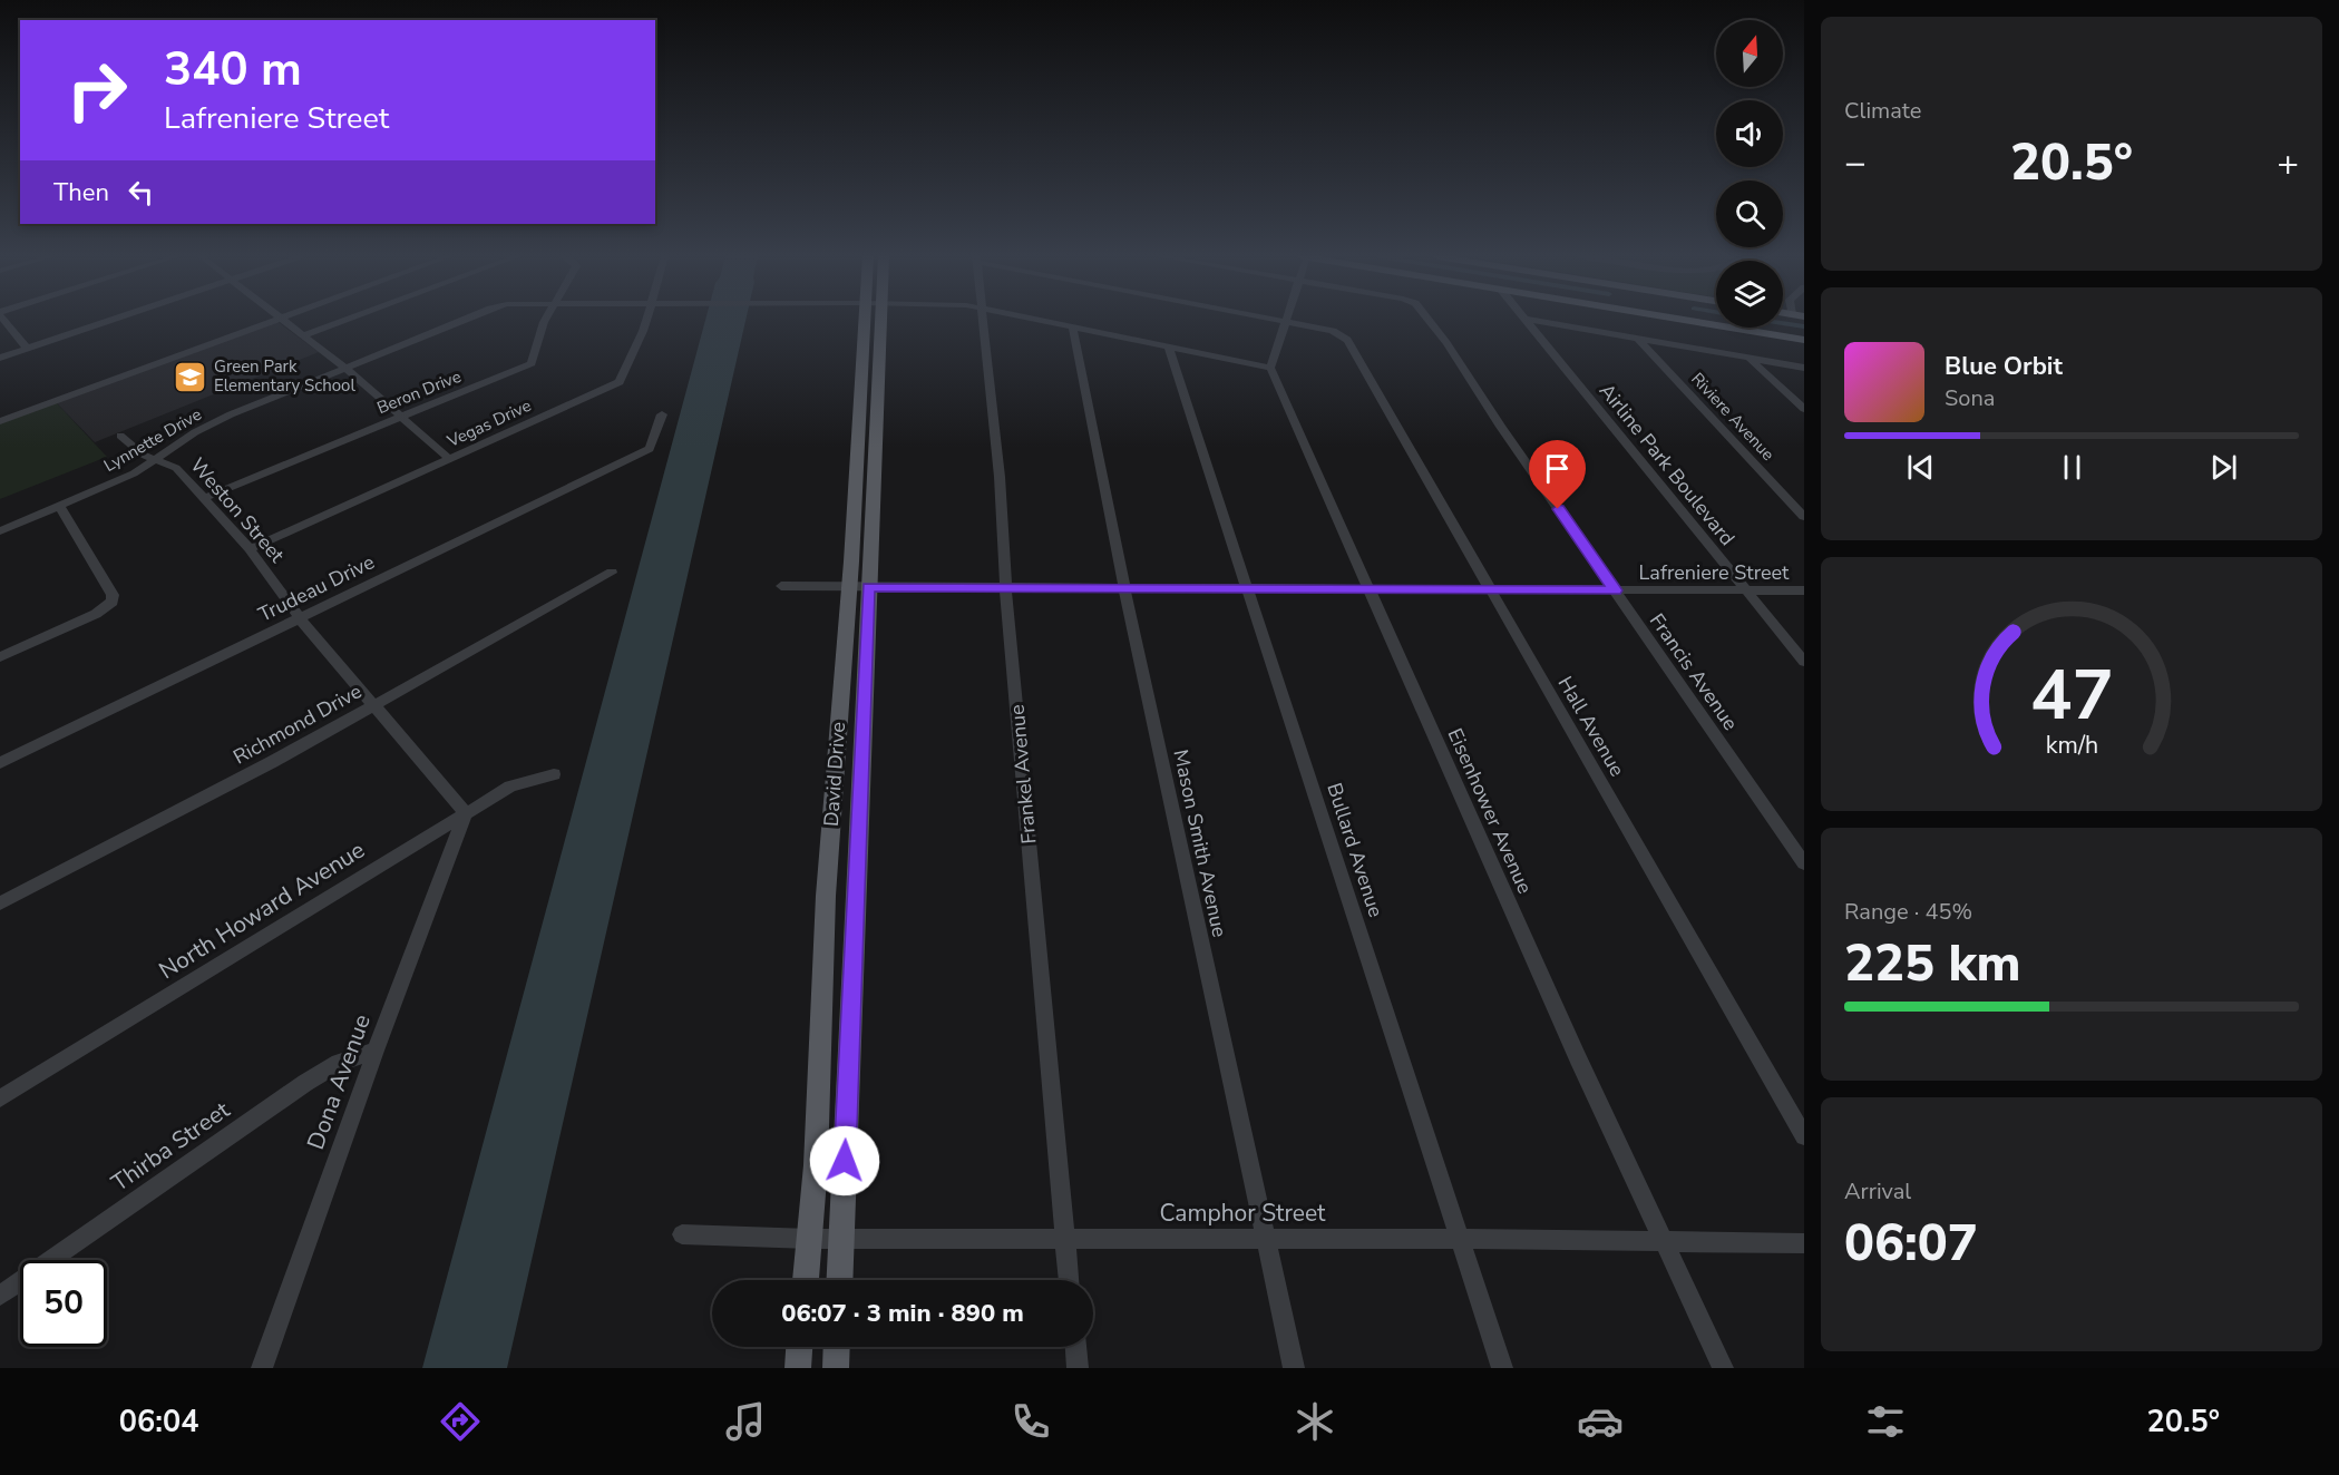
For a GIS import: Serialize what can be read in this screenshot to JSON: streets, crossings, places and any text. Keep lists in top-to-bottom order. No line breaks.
{"streets":{"main road":["David Drive"],"street":["Beron Drive","Riviere Avenue","Vegas Drive","Lynnette Drive","Airline Park Boulevard","Weston Street","Lafreniere Street","Trudeau Drive","Francis Avenue","Richmond Drive","Hall Avenue","Frankel Avenue","Eisenhower Avenue","Mason Smith Avenue","Bullard Avenue","North Howard Avenue","Dona Avenue","Thirba Street","Camphor Street"]},"crossings":[["Beron Drive","Weston Street"],["Vegas Drive","Weston Street"],["Lynnette Drive","Weston Street"],["Lynnette Drive","Eisenhower Avenue"],["Lynnette Drive","Mason Smith Avenue"],["Lynnette Drive","Bullard Avenue"],["Airline Park Boulevard","Lafreniere Street"],["Weston Street","Trudeau Drive"],["Weston Street","Richmond Drive"],["Weston Street","North Howard Avenue"],["Weston Street","Dona Avenue"],["Lafreniere Street","Francis Avenue"],["Lafreniere Street","Hall Avenue"],["Lafreniere Street","David Drive"],["Lafreniere Street","Frankel Avenue"],["Lafreniere Street","Eisenhower Avenue"],["Lafreniere Street","Mason Smith Avenue"],["Lafreniere Street","Bullard Avenue"],["David Drive","Camphor Street"],["Frankel Avenue","Camphor Street"],["Eisenhower Avenue","Camphor Street"],["Mason Smith Avenue","Camphor Street"],["Bullard Avenue","Camphor Street"],["North Howard Avenue","Dona Avenue"],["Dona Avenue","Thirba Street"]],"places":{"school or university":["Green Park Elementary School"]},"north":"top","page":{"tile":["Climate",["Range · 45%","225 km"],["Arrival","06:07"]],"turn":["340 m","Lafreniere Street"],"heat":["−","20.5°","+"],"then":"Then","song":["Blue Orbit","Sona"],"limit":"50","trip":"06:07 · 3 min · 890 m","tabs":["06:04","20.5°"],"gauge":["47","km/h"]}}
